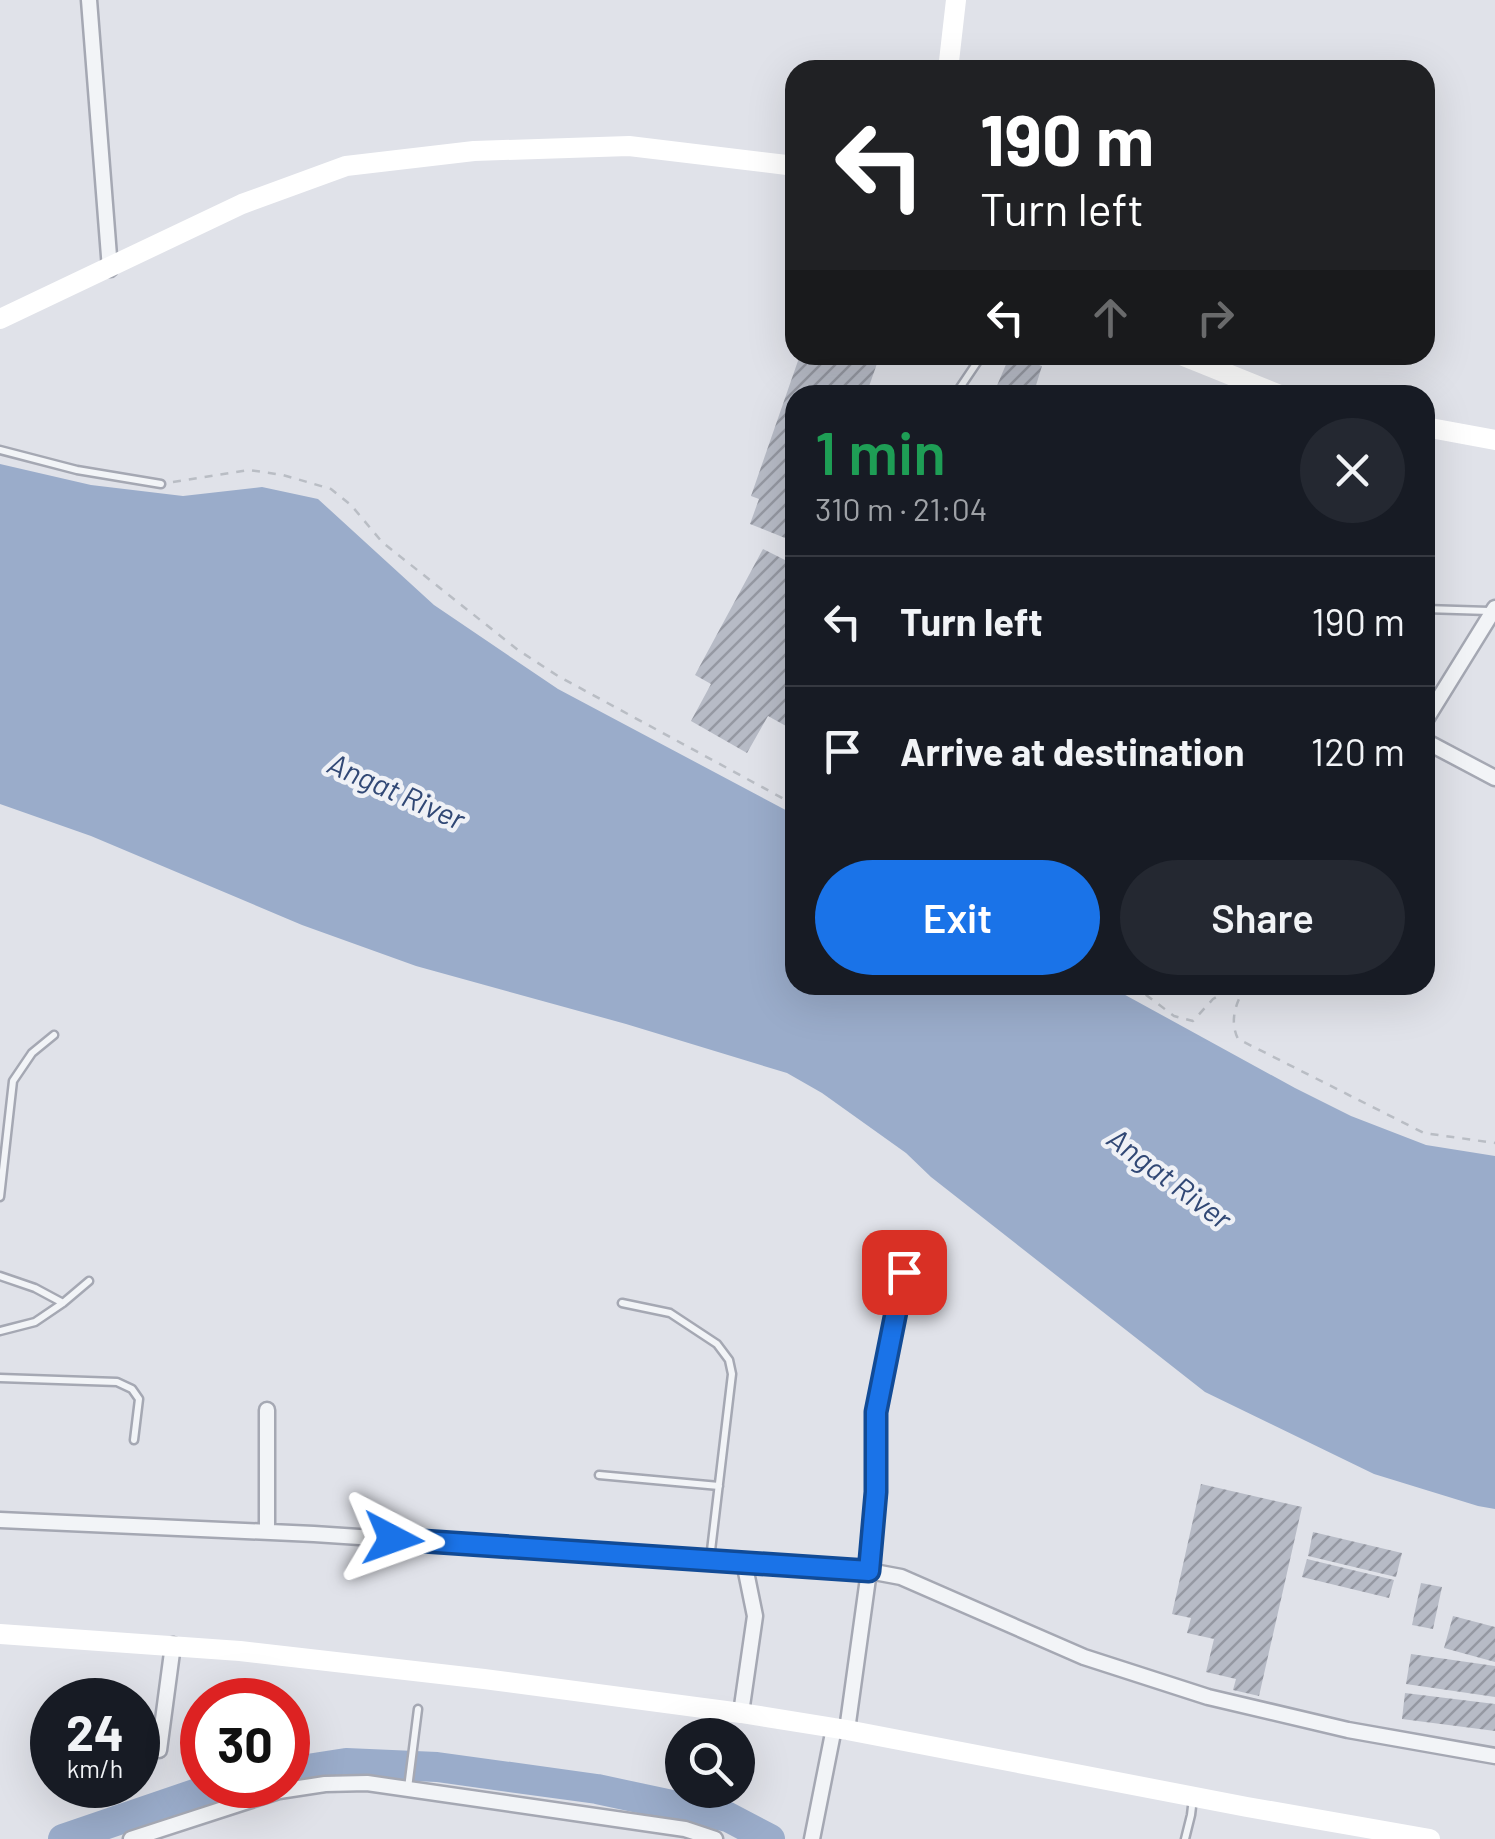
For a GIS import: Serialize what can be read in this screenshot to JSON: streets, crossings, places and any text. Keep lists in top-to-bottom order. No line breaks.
{"water":["Angat River"],"page":{"turn":["190 m","Turn left"],"heading":["1 min","310 m · 21:04"],"list":[{"name":"Turn left","value":"190 m"},{"name":"Arrive at destination","value":"120 m"}],"buttons":["Exit","Share"],"speed":"24 km/h","limit":"30"}}
